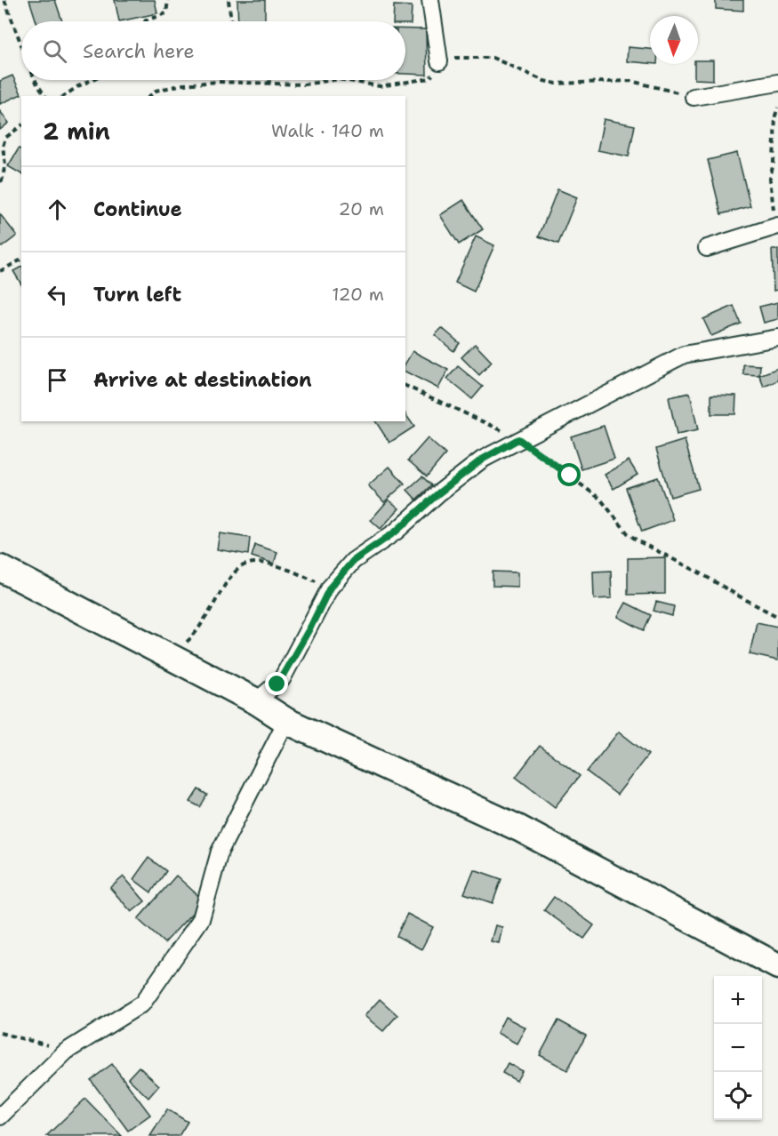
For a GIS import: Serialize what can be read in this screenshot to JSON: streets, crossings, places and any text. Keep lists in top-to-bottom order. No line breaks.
{"north":"bottom","page":{"search":"Search here","heading":["2 min","Walk · 140 m"],"list":[["Continue","20 m"],["Turn left","120 m"],"Arrive at destination"],"map_buttons":["+","−"]}}
